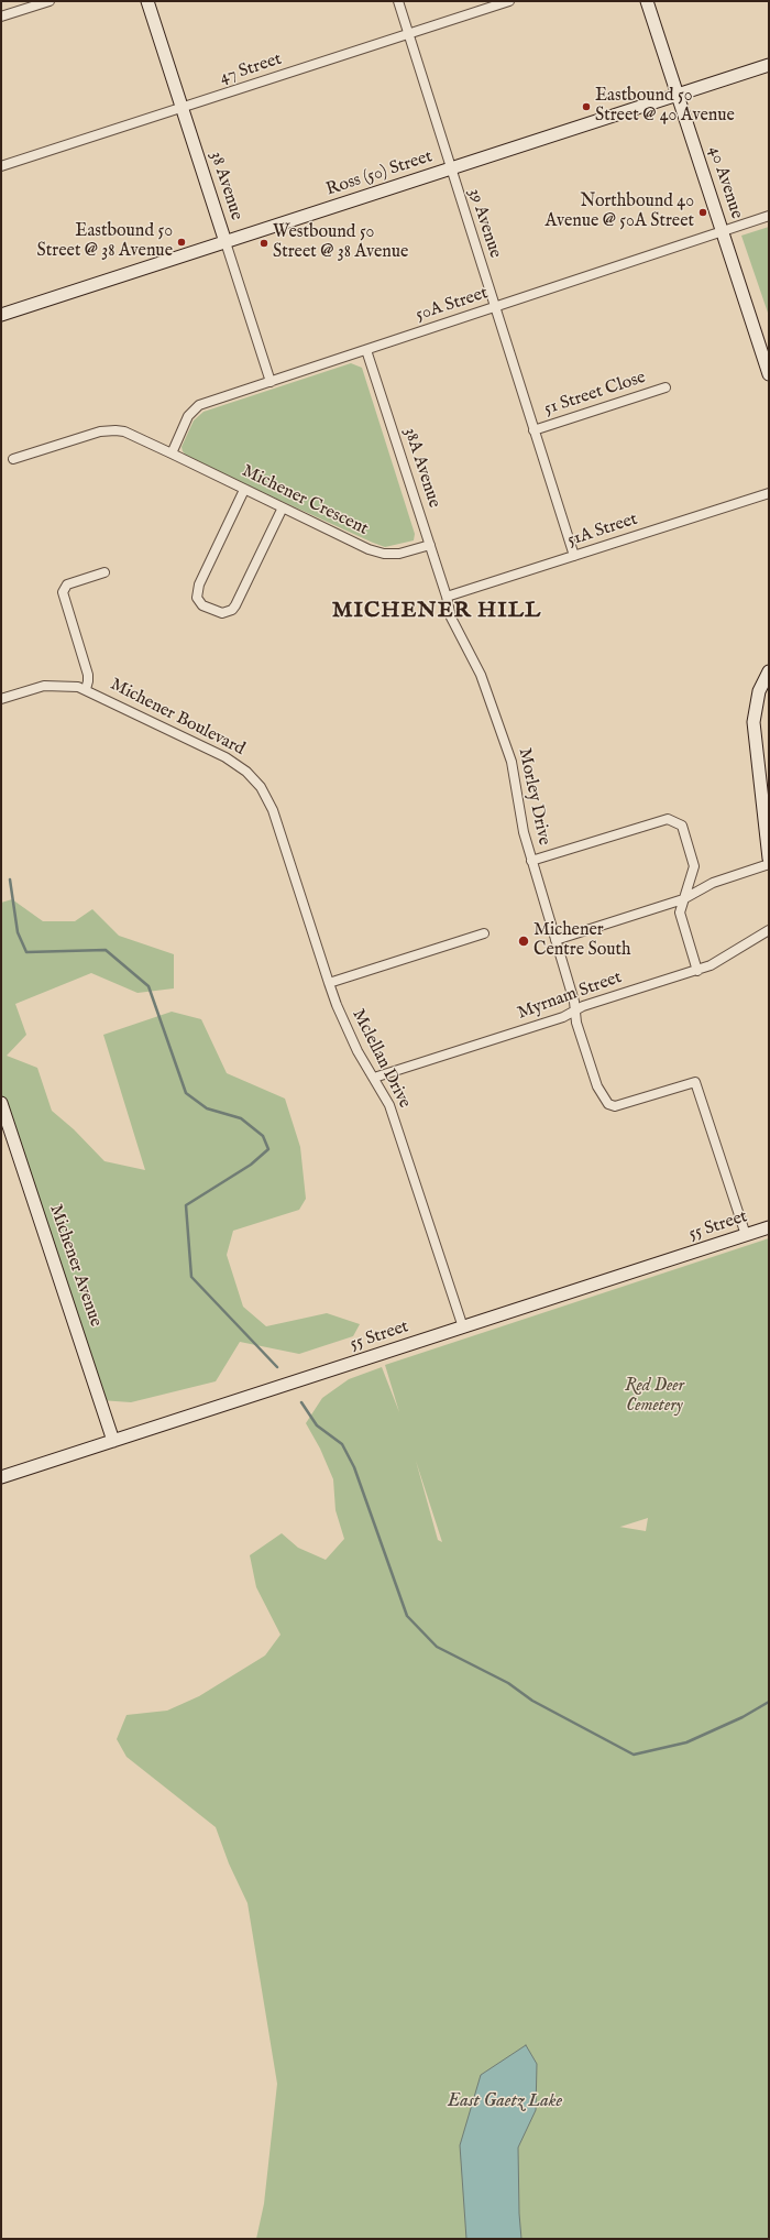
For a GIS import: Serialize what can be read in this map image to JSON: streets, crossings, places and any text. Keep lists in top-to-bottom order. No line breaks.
{"streets":{"street":["47 Street","Ross (50) Street","40 Avenue","38 Avenue","39 Avenue","50A Street","51 Street Close","38A Avenue","Michener Crescent","51A Street","Michener Boulevard","Morley Drive","Myrnam Street","Mclellan Drive","55 Street","Michener Avenue"]},"crossings":[["47 Street","38 Avenue"],["47 Street","39 Avenue"],["Ross (50) Street","40 Avenue"],["Ross (50) Street","38 Avenue"],["Ross (50) Street","39 Avenue"],["40 Avenue","50A Street"],["38 Avenue","50A Street"],["39 Avenue","50A Street"],["39 Avenue","51 Street Close"],["39 Avenue","51A Street"],["50A Street","38A Avenue"],["50A Street","Michener Crescent"],["38A Avenue","Michener Crescent"],["38A Avenue","51A Street"],["38A Avenue","Morley Drive"],["51A Street","Morley Drive"],["Michener Boulevard","Mclellan Drive"],["Morley Drive","Myrnam Street"],["Morley Drive","55 Street"],["Myrnam Street","Mclellan Drive"],["Mclellan Drive","55 Street"],["55 Street","Michener Avenue"]],"districts":["MICHENER HILL"],"water":["East Gaetz Lake"],"parks":["Red Deer Cemetery"],"places":["Eastbound 50 Street @ 40 Avenue","Northbound 40 Avenue @ 50A Street","Eastbound 50 Street @ 38 Avenue","Westbound 50 Street @ 38 Avenue","Michener Centre South"]}
